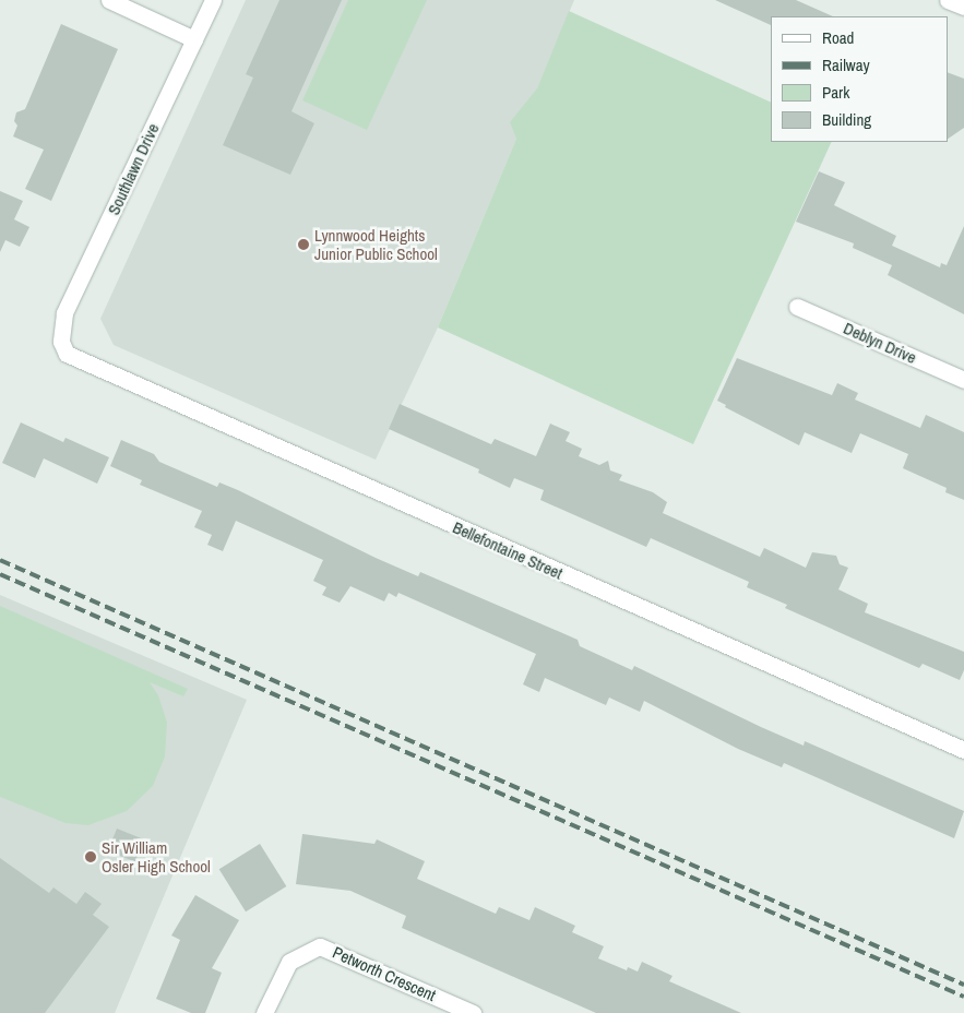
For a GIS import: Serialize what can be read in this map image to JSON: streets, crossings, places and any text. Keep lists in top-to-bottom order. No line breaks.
{"streets":{"street":["Southlawn Drive","Deblyn Drive","Bellefontaine Street","Petworth Crescent"]},"crossings":[["Southlawn Drive","Bellefontaine Street"]],"places":["Lynnwood Heights Junior Public School","Sir William Osler High School"],"legend":["Road","Railway","Park","Building"]}
